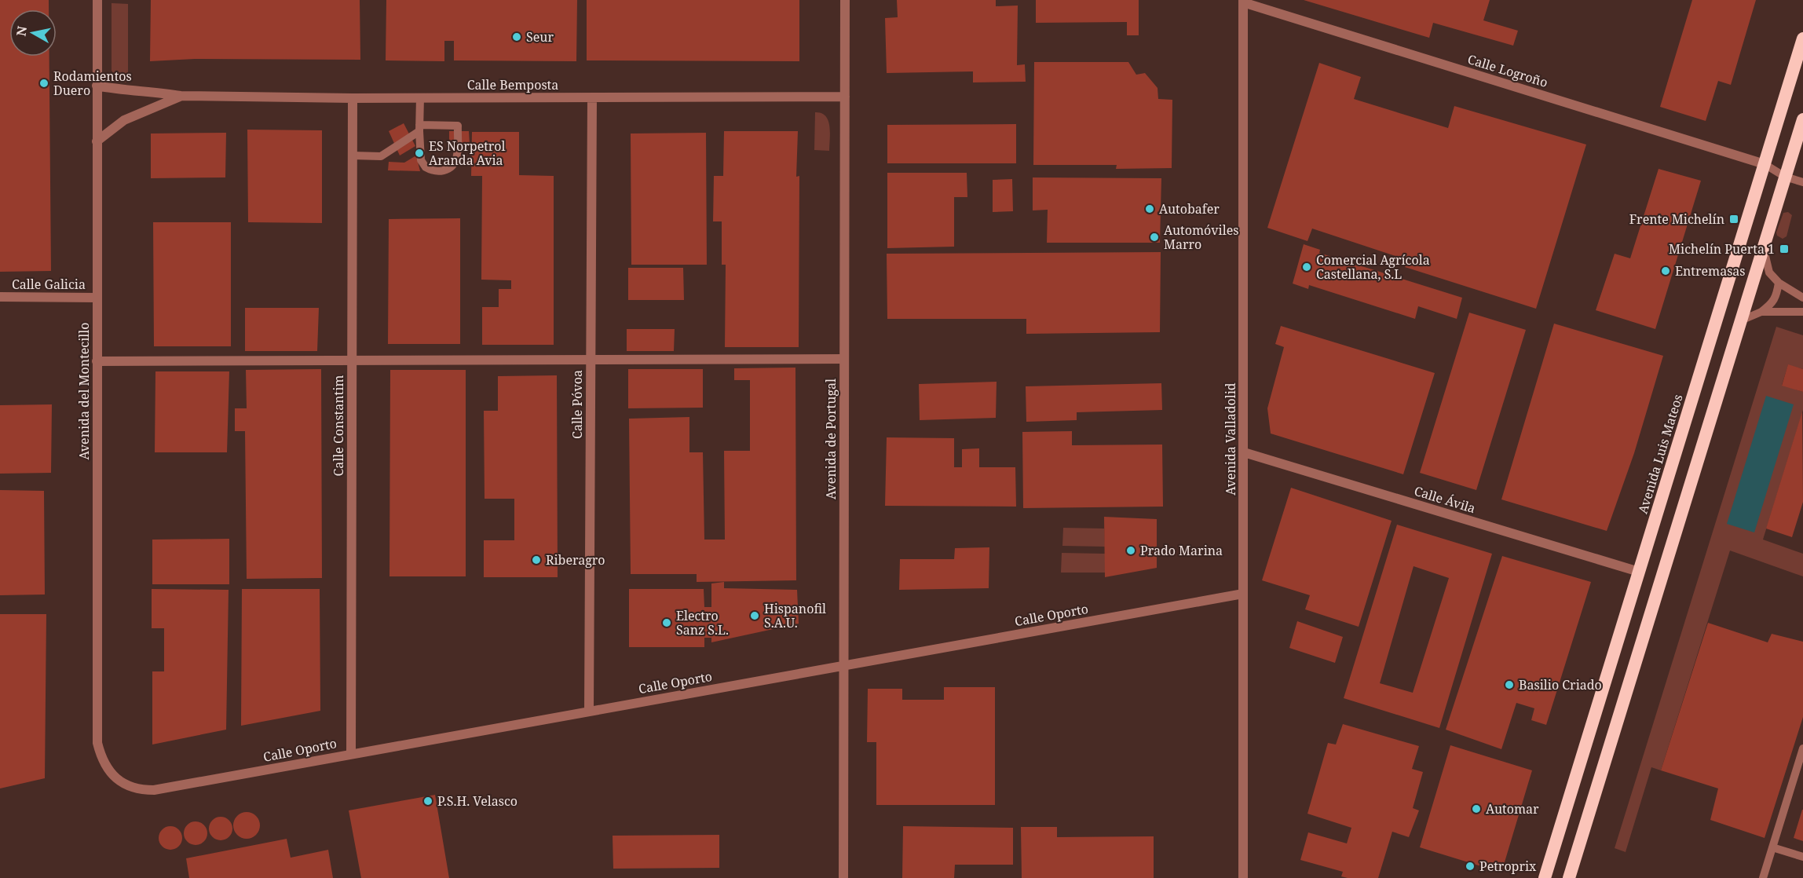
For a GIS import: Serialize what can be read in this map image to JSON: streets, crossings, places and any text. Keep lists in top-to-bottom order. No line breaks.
{"streets":{"highway":["Avenida Luis Mateos"],"street":["Calle Logroño","Calle Bemposta","Calle Galicia","Avenida del Montecillo","Calle Póvoa","Calle Constantim","Avenida de Portugal","Avenida Valladolid","Calle Ávila","Calle Oporto"]},"crossings":[["Calle Logroño","Avenida Valladolid"],["Calle Logroño","Avenida Luis Mateos"],["Calle Bemposta","Avenida del Montecillo"],["Calle Bemposta","Calle Póvoa"],["Calle Bemposta","Calle Constantim"],["Calle Bemposta","Avenida de Portugal"],["Calle Galicia","Avenida del Montecillo"],["Avenida del Montecillo","Calle Oporto"],["Calle Póvoa","Calle Oporto"],["Calle Constantim","Calle Oporto"],["Avenida de Portugal","Calle Oporto"],["Avenida Valladolid","Calle Ávila"],["Avenida Valladolid","Calle Oporto"],["Avenida Luis Mateos","Calle Ávila"]],"places":{"other":["Seur","Rodamientos Duero","ES Norpetrol Aranda Avia","Autobafer","Automóviles Marro","Comercial Agrícola Castellana, S.L","Entremasas","Prado Marina","Riberagro","Hispanofil S.A.U.","Electro Sanz S.L.","Basilio Criado","P.S.H. Velasco","Automar","Petroprix"],"transit":["Frente Michelín","Michelín Puerta 1"]},"north":"left"}
